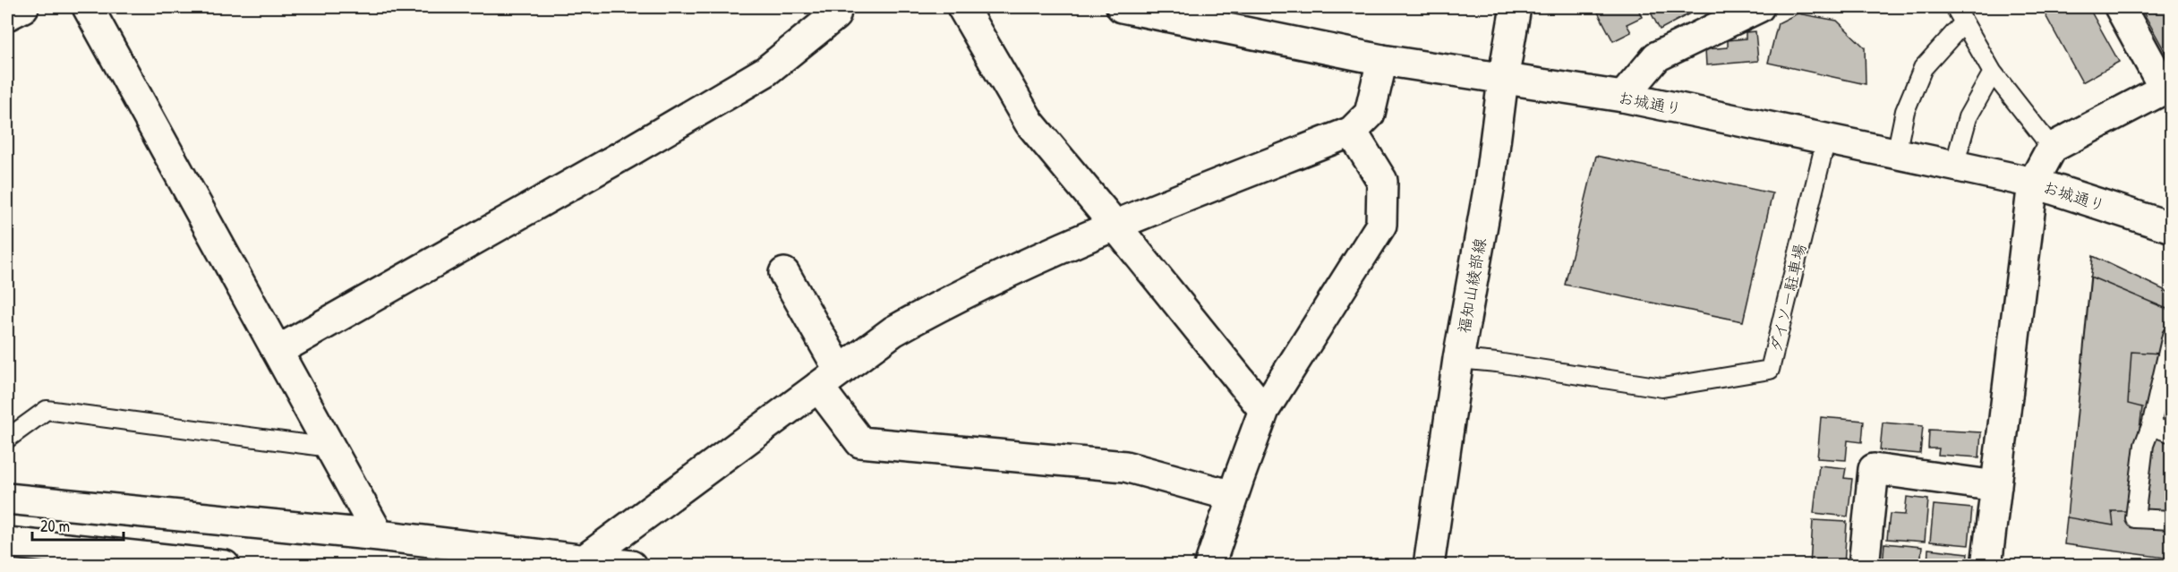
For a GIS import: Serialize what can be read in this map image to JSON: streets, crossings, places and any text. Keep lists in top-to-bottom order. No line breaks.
{"streets":{"street":["お城通り","福知山綾部線"],"lane":["ダイソー駐車場"]},"crossings":[["お城通り","福知山綾部線"],["お城通り","ダイソー駐車場"],["福知山綾部線","ダイソー駐車場"]],"scale_bar":"20 m"}
